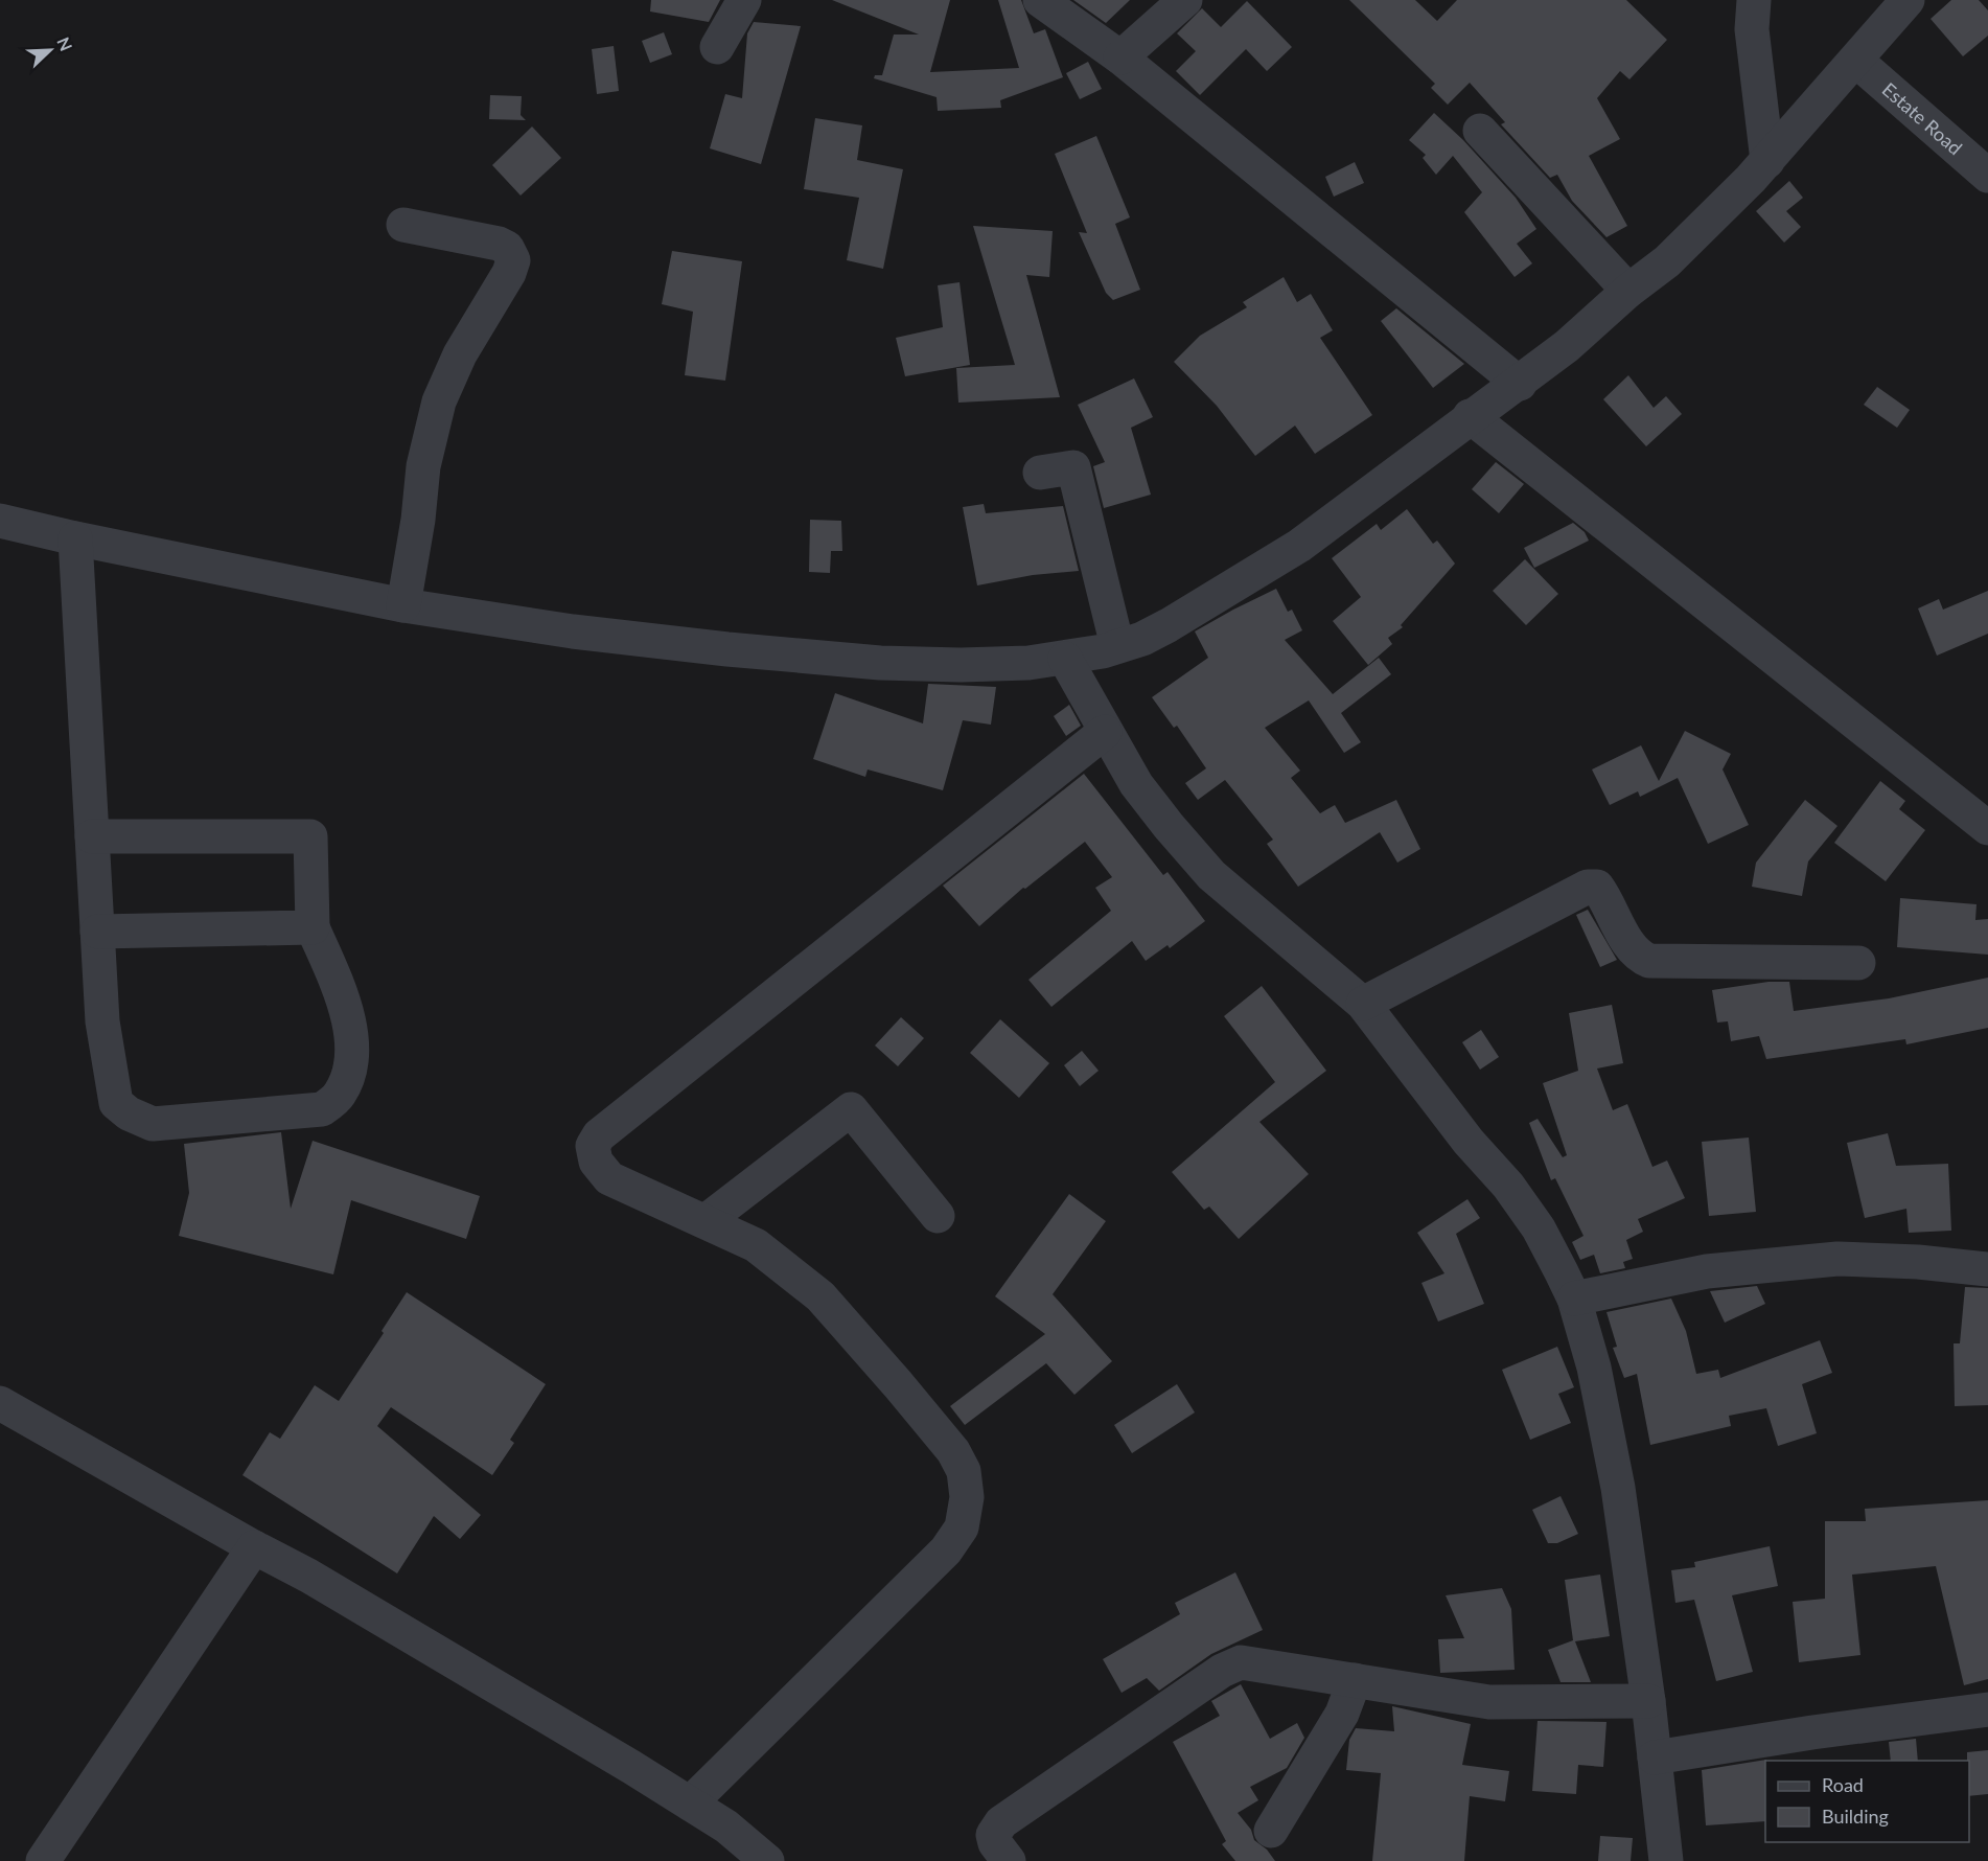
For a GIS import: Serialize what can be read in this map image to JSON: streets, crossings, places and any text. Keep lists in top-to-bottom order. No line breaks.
{"streets":{"street":["Estate Road"]},"legend":["Road","Building"],"north":"top right"}
